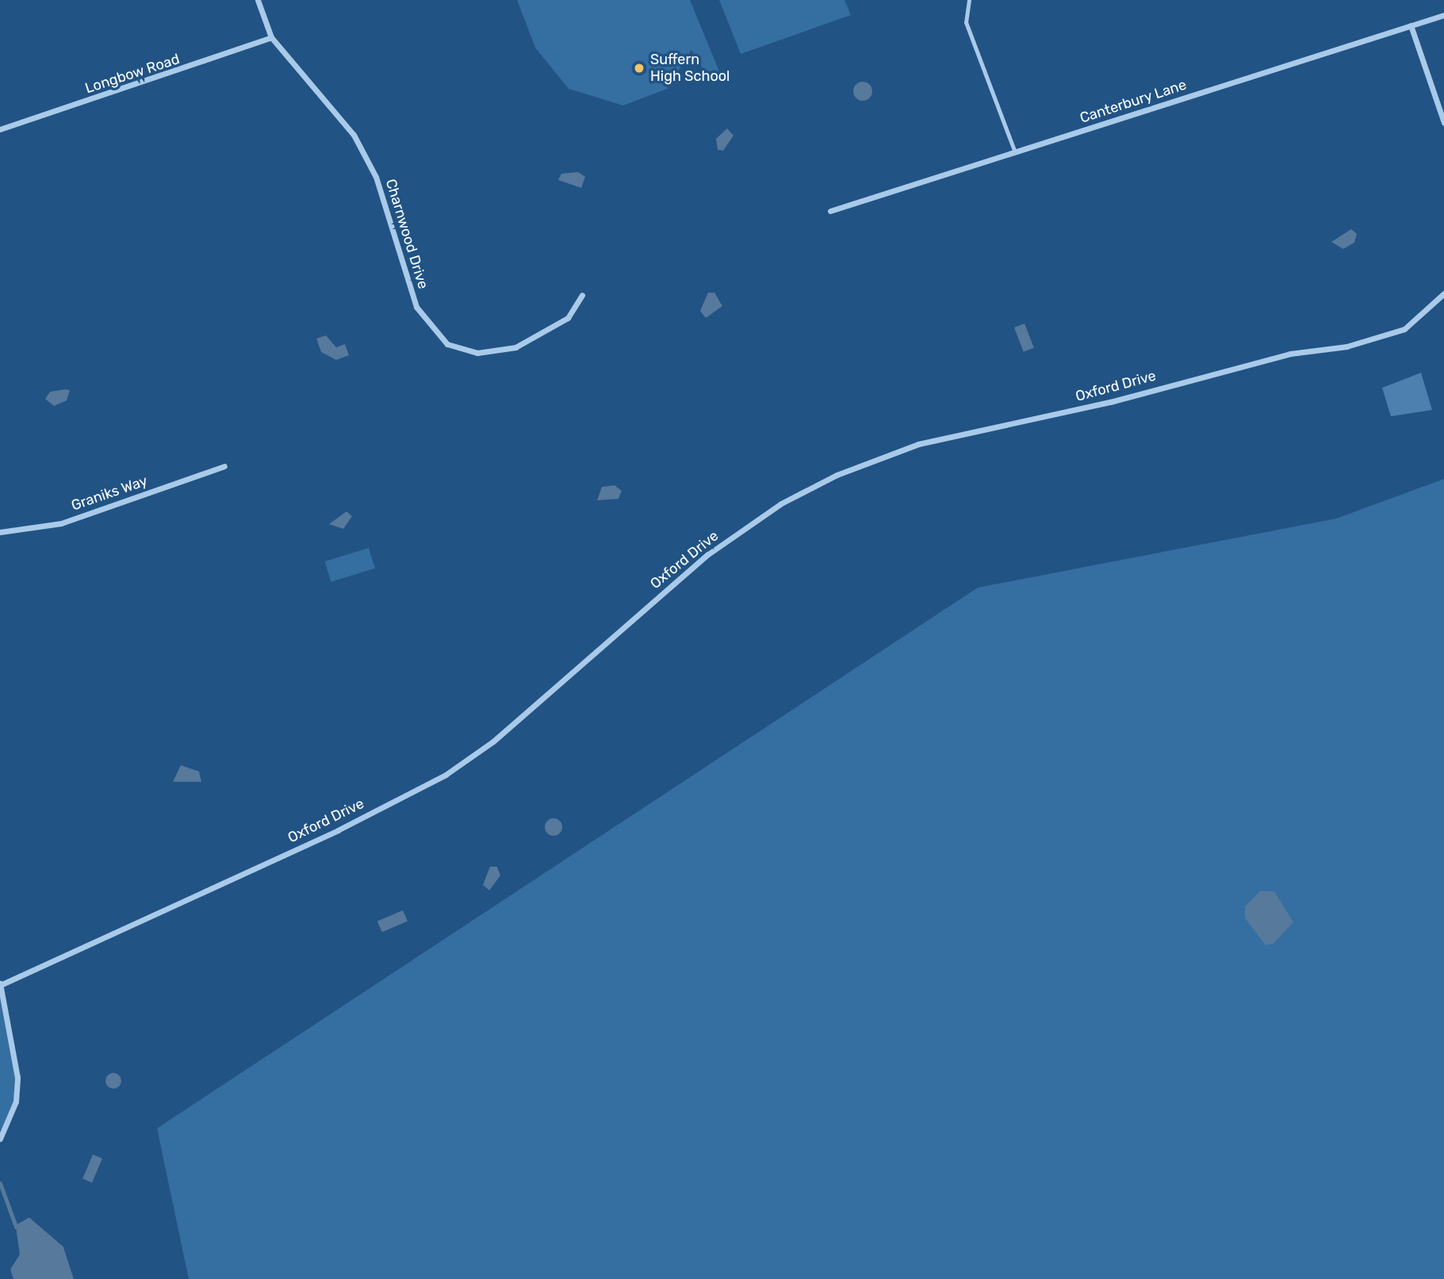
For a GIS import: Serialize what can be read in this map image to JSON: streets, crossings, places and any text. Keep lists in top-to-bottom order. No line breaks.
{"streets":{"street":["Longbow Road","Canterbury Lane","Charnwood Drive","Oxford Drive","Graniks Way"]},"crossings":[["Longbow Road","Charnwood Drive"]],"places":["Suffern High School"]}
